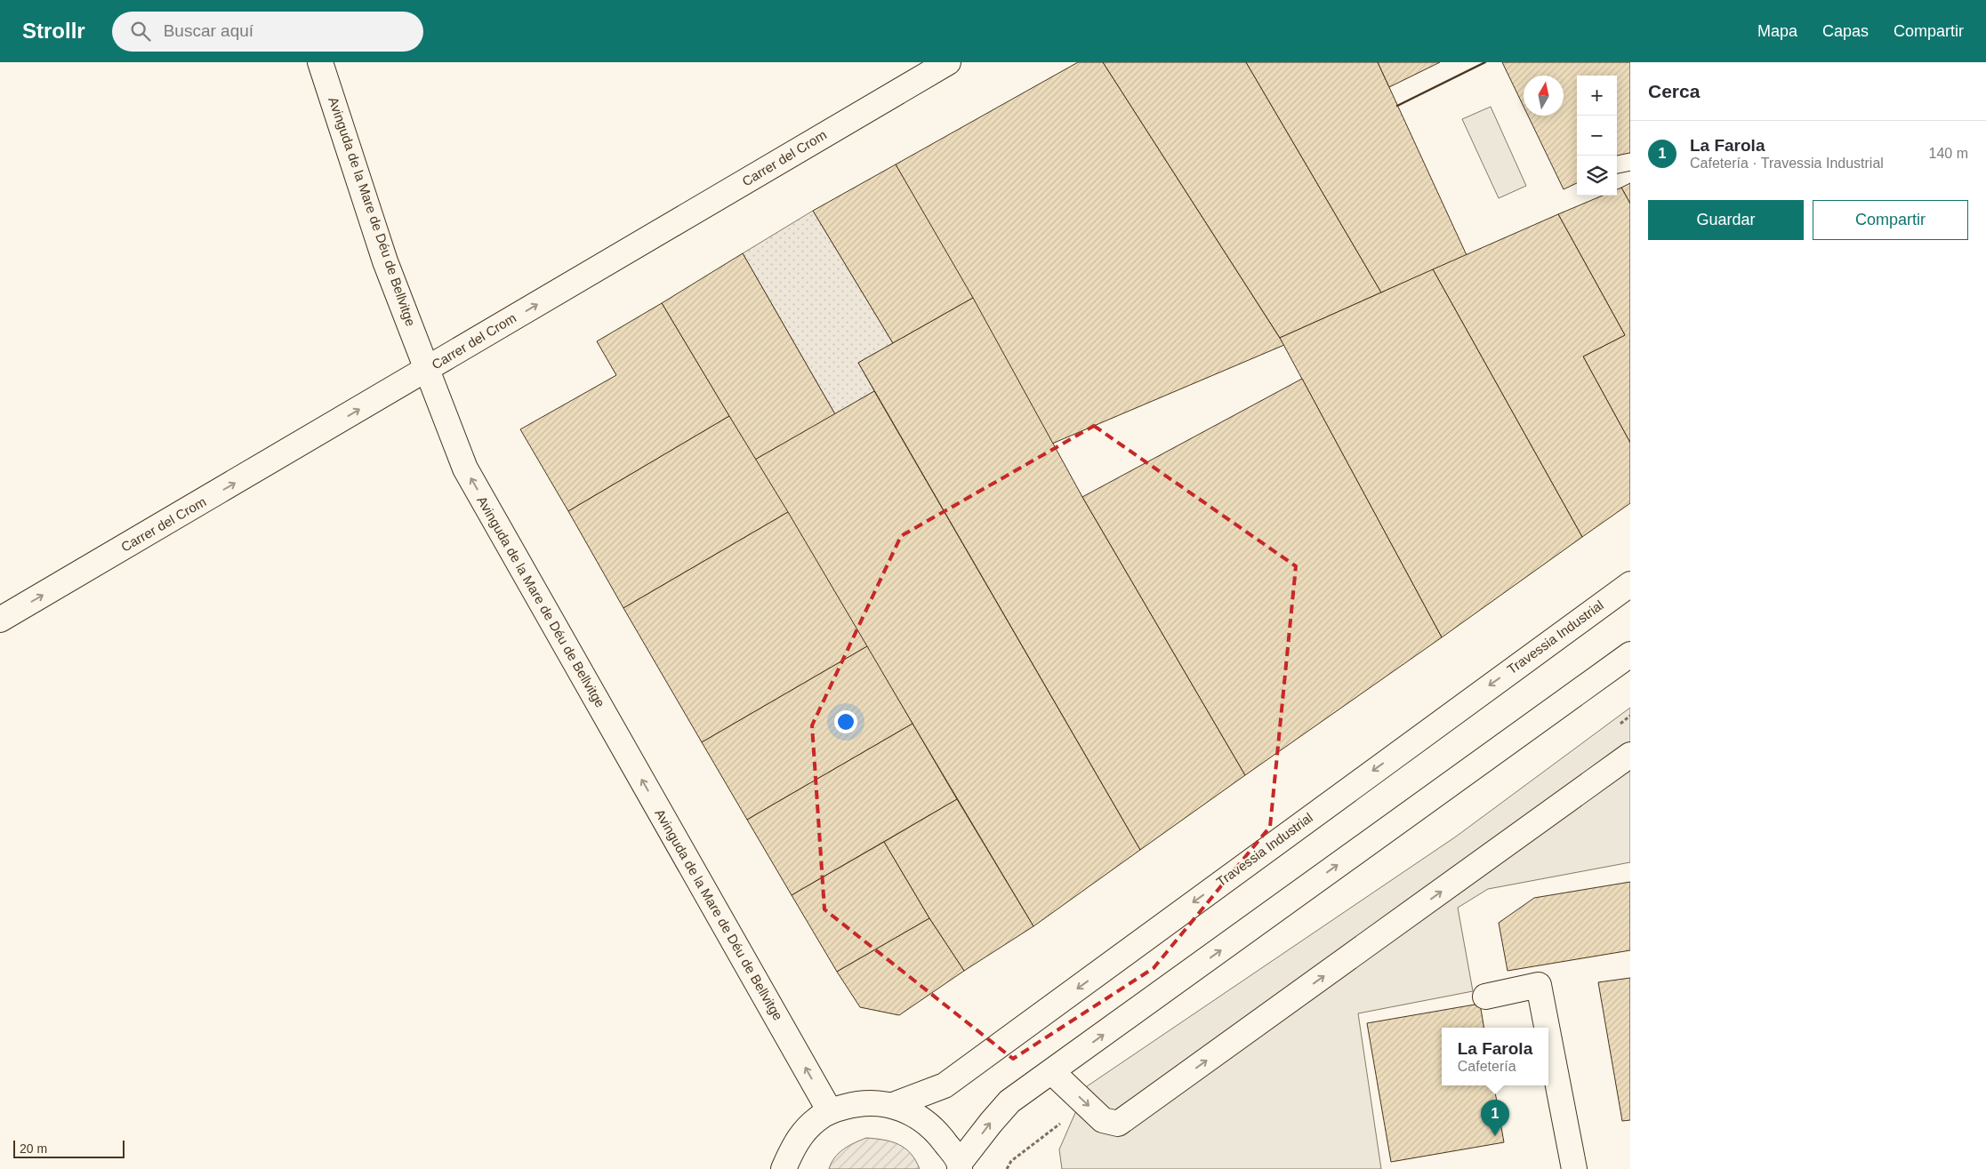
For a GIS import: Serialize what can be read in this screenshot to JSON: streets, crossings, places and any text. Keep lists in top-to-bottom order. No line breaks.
{"streets":{"street":["Carrer del Crom","Avinguda de la Mare de Déu de Bellvitge","Travessia Industrial"]},"crossings":[["Carrer del Crom","Avinguda de la Mare de Déu de Bellvitge"]],"one_way":["Carrer del Crom","Avinguda de la Mare de Déu de Bellvitge"],"scale_bar":"20 m","north":"top","page":{"header":"Strollr","search":"Buscar aquí","nav":["Mapa","Capas","Compartir"],"heading":"Cerca","map_buttons":["+","−"],"list":[{"mark":"1","name":"La Farola","note":"Cafetería · Travessia Industrial","value":"140 m"}],"buttons":["Guardar","Compartir"],"popup":["La Farola","Cafetería"],"pins":"1","scale":"20 m"}}
